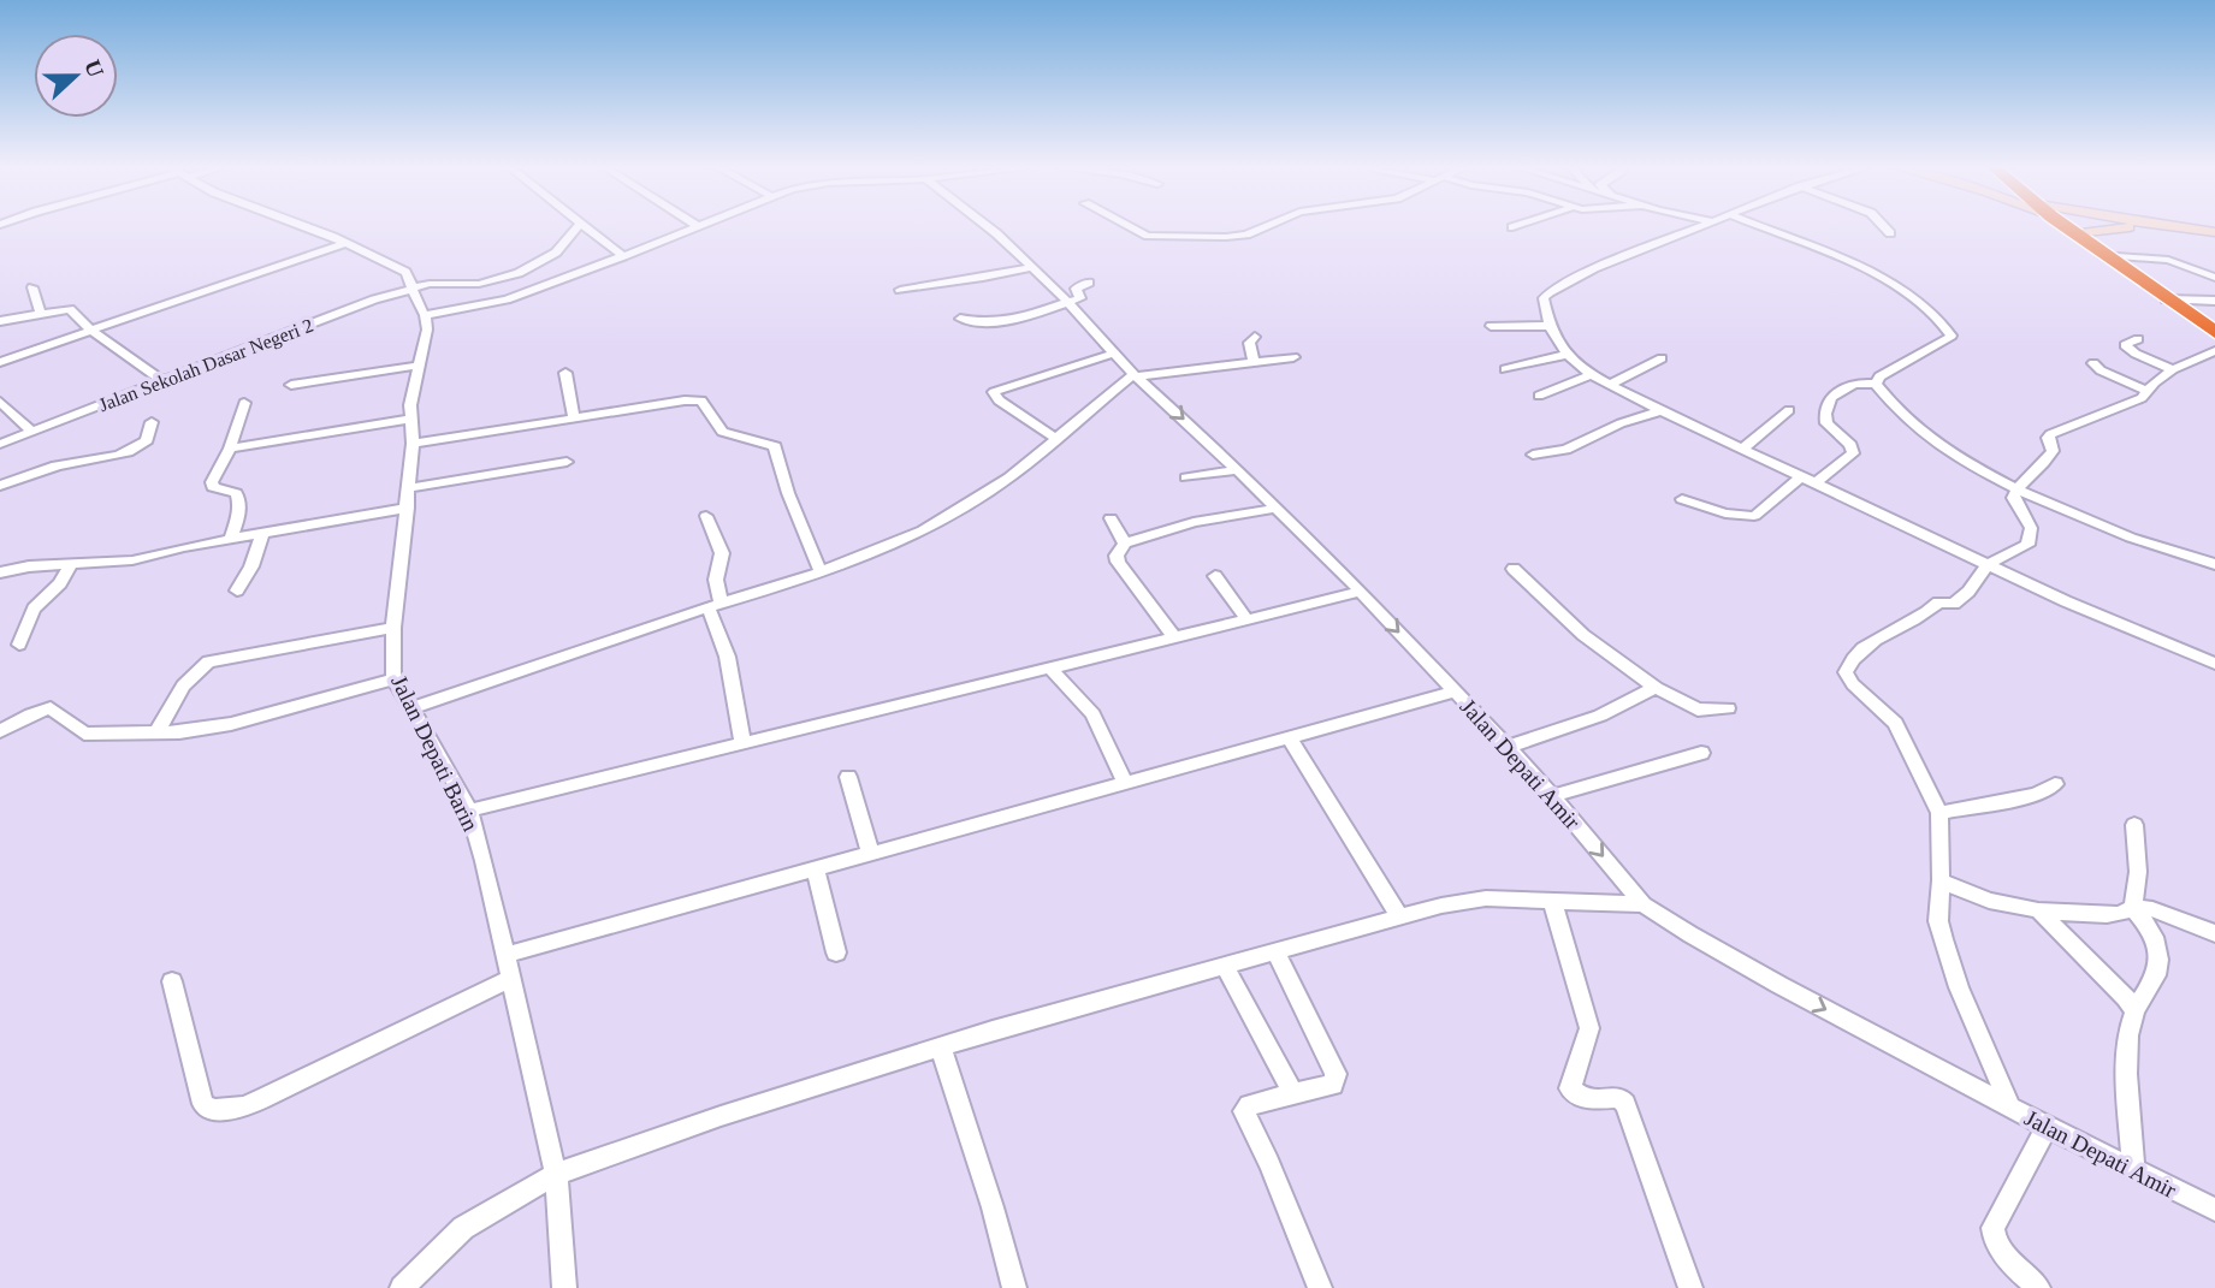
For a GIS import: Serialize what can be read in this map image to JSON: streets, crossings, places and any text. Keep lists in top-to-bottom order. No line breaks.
{"streets":{"street":["Jalan Sekolah Dasar Negeri 2","Jalan Depati Barin","Jalan Depati Amir"]},"one_way":["Jalan Depati Amir"],"north":"right"}
